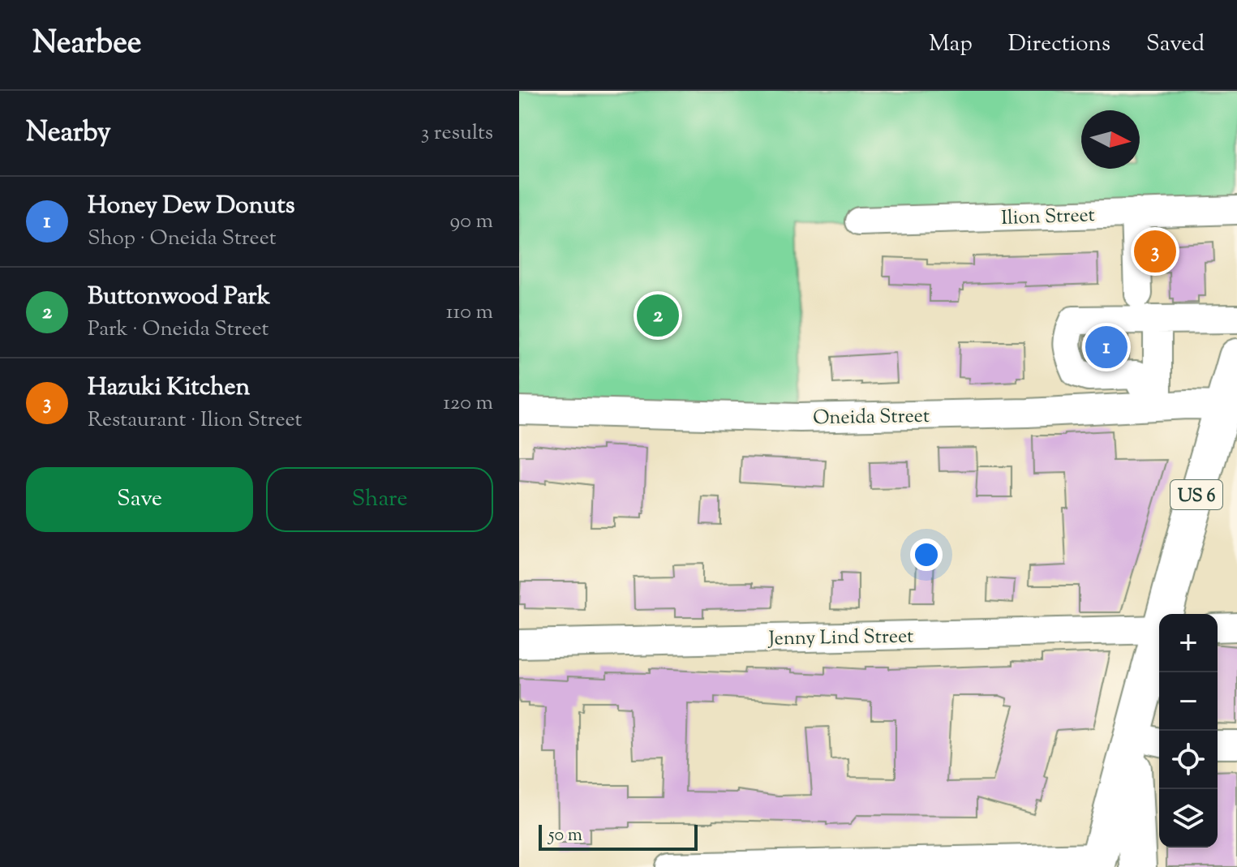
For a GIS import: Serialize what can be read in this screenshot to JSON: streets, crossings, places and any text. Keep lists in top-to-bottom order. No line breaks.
{"streets":{"main road":["US 6"],"street":["Ilion Street","Oneida Street","Jenny Lind Street"]},"crossings":[["Oneida Street","US 6"]],"scale_bar":"50 m","north":"right","page":{"header":"Nearbee","nav":["Map","Directions","Saved"],"heading":["Nearby","3 results"],"list":[{"mark":"1","name":"Honey Dew Donuts","note":"Shop · Oneida Street","value":"90 m"},{"mark":"2","name":"Buttonwood Park","note":"Park · Oneida Street","value":"110 m"},{"mark":"3","name":"Hazuki Kitchen","note":"Restaurant · Ilion Street","value":"120 m"}],"pins":["3","2","1"],"buttons":["Save","Share"],"map_buttons":["+","−"],"scale":"50 m"}}
